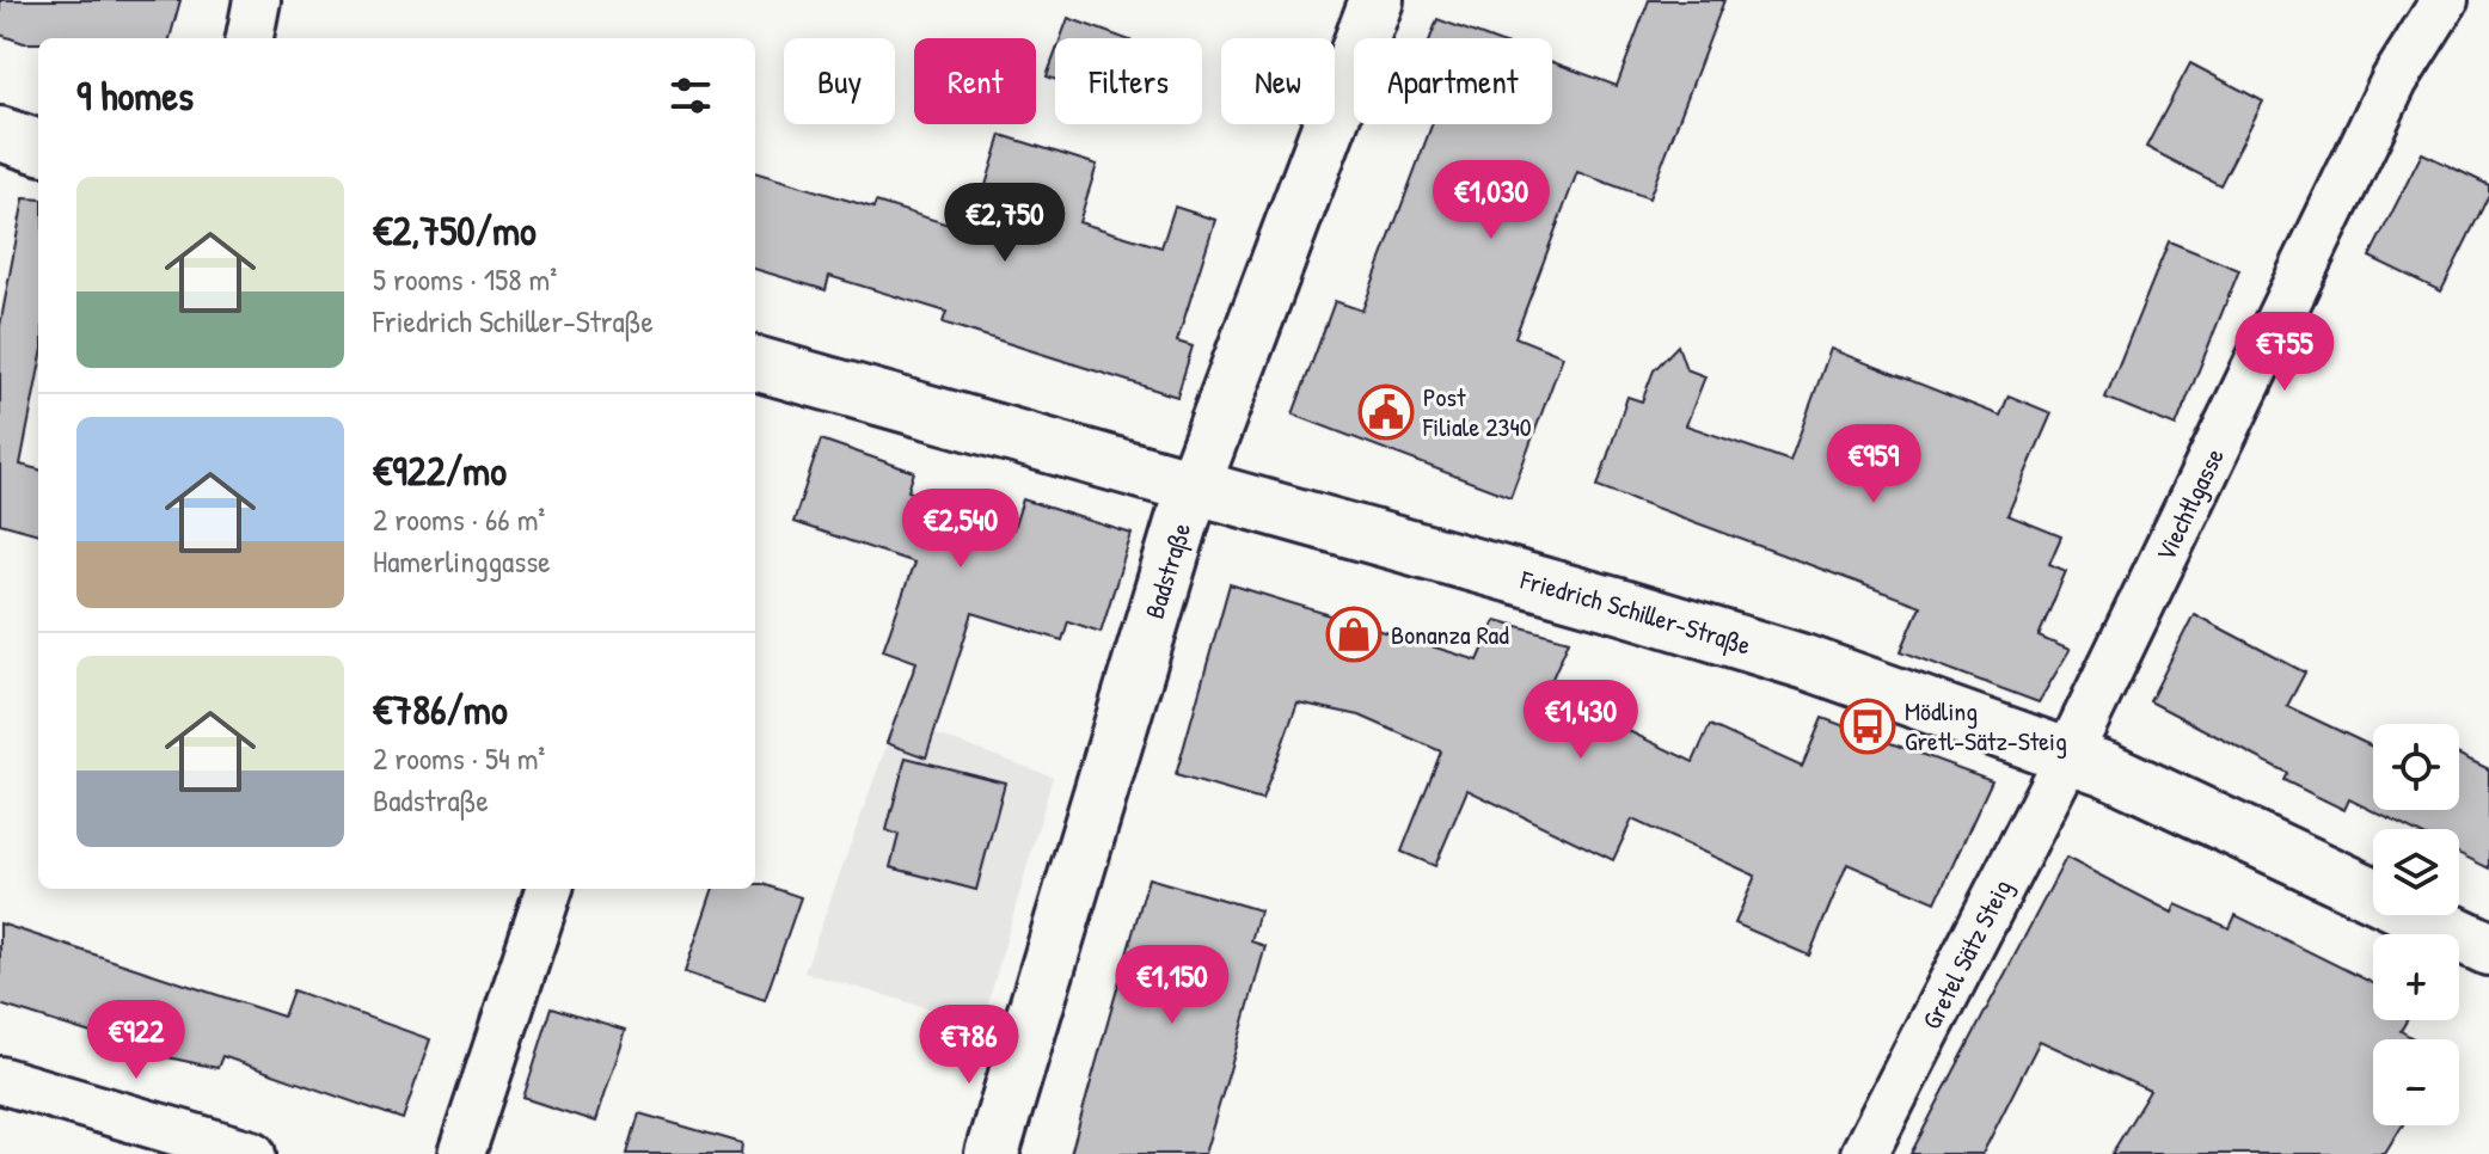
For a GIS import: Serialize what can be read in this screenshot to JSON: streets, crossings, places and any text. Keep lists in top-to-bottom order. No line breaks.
{"streets":{"main road":["Badstraße","Friedrich Schiller-Straße"],"street":["Viechtlgasse","Gretel Sätz Steig"]},"crossings":[["Viechtlgasse","Friedrich Schiller-Straße"],["Viechtlgasse","Gretel Sätz Steig"],["Badstraße","Friedrich Schiller-Straße"],["Friedrich Schiller-Straße","Gretel Sätz Steig"]],"places":{"public building":["Post Filiale 2340"],"shop":["Bonanza Rad"],"bus stop":["Mödling Gretl-Sätz-Steig"]},"page":{"chip":["Buy","Rent","Filters","New","Apartment"],"heading":"9 homes","list":[{"name":"€2,750/mo","note":"5 rooms · 158 m² · Friedrich Schiller-Straße"},{"name":"€922/mo","note":"2 rooms · 66 m² · Hamerlinggasse"},{"name":"€786/mo","note":"2 rooms · 54 m² · Badstraße"}],"price":["€1,030","€2,750","€755","€959","€2,540","€1,430","€1,150","€922","€786"],"map_buttons":["+","−"]}}
